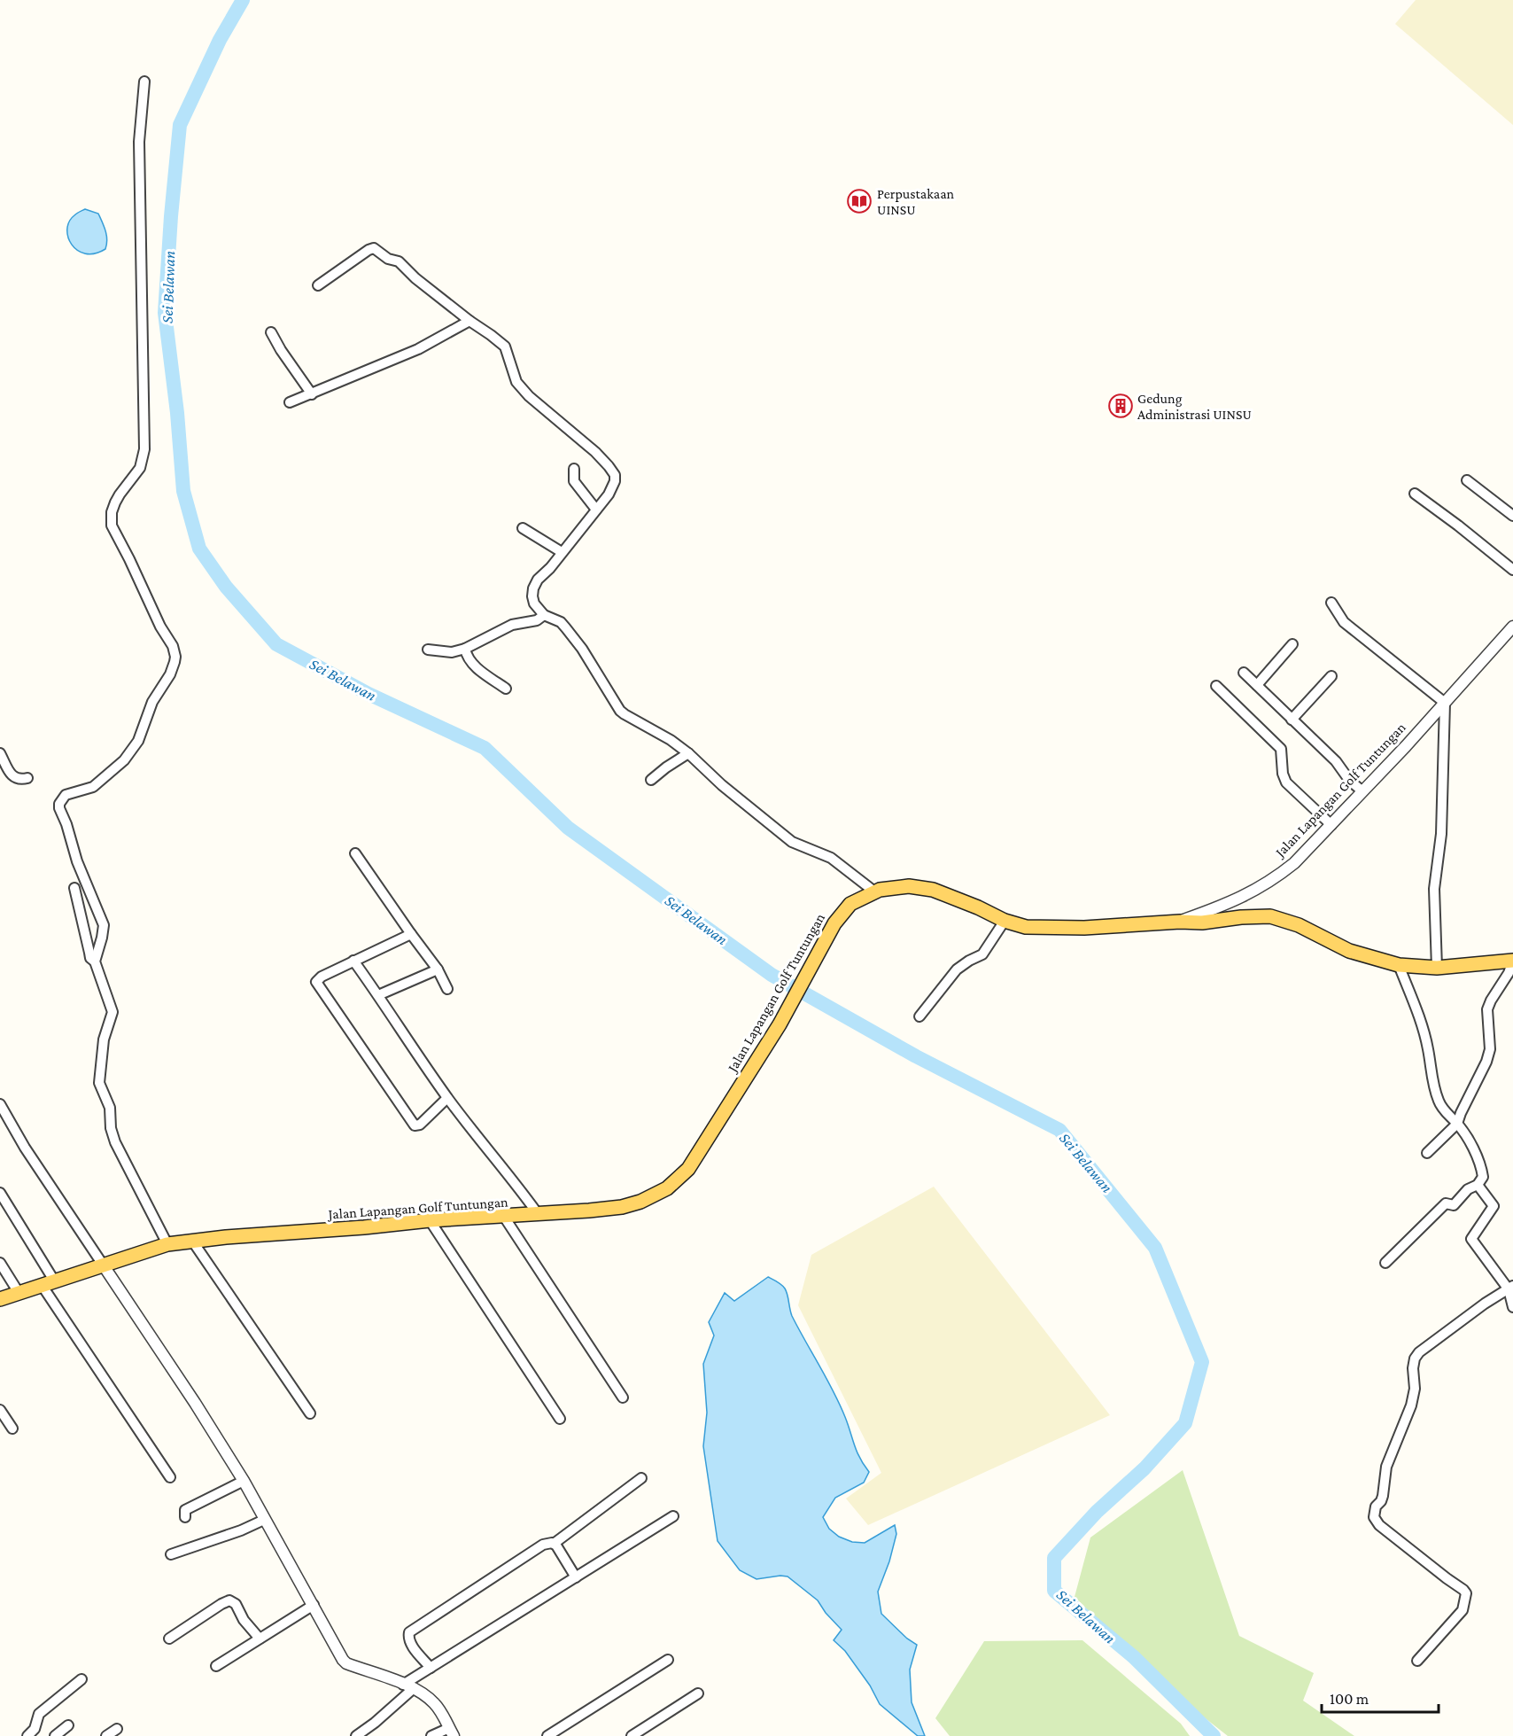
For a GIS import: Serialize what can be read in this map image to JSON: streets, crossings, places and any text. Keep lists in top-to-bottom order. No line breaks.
{"streets":{"main road":["Jalan Lapangan Golf Tuntungan"]},"water":["Sei Belawan"],"places":{"library":["Perpustakaan UINSU"],"building":["Gedung Administrasi UINSU"]},"scale_bar":"100 m"}
